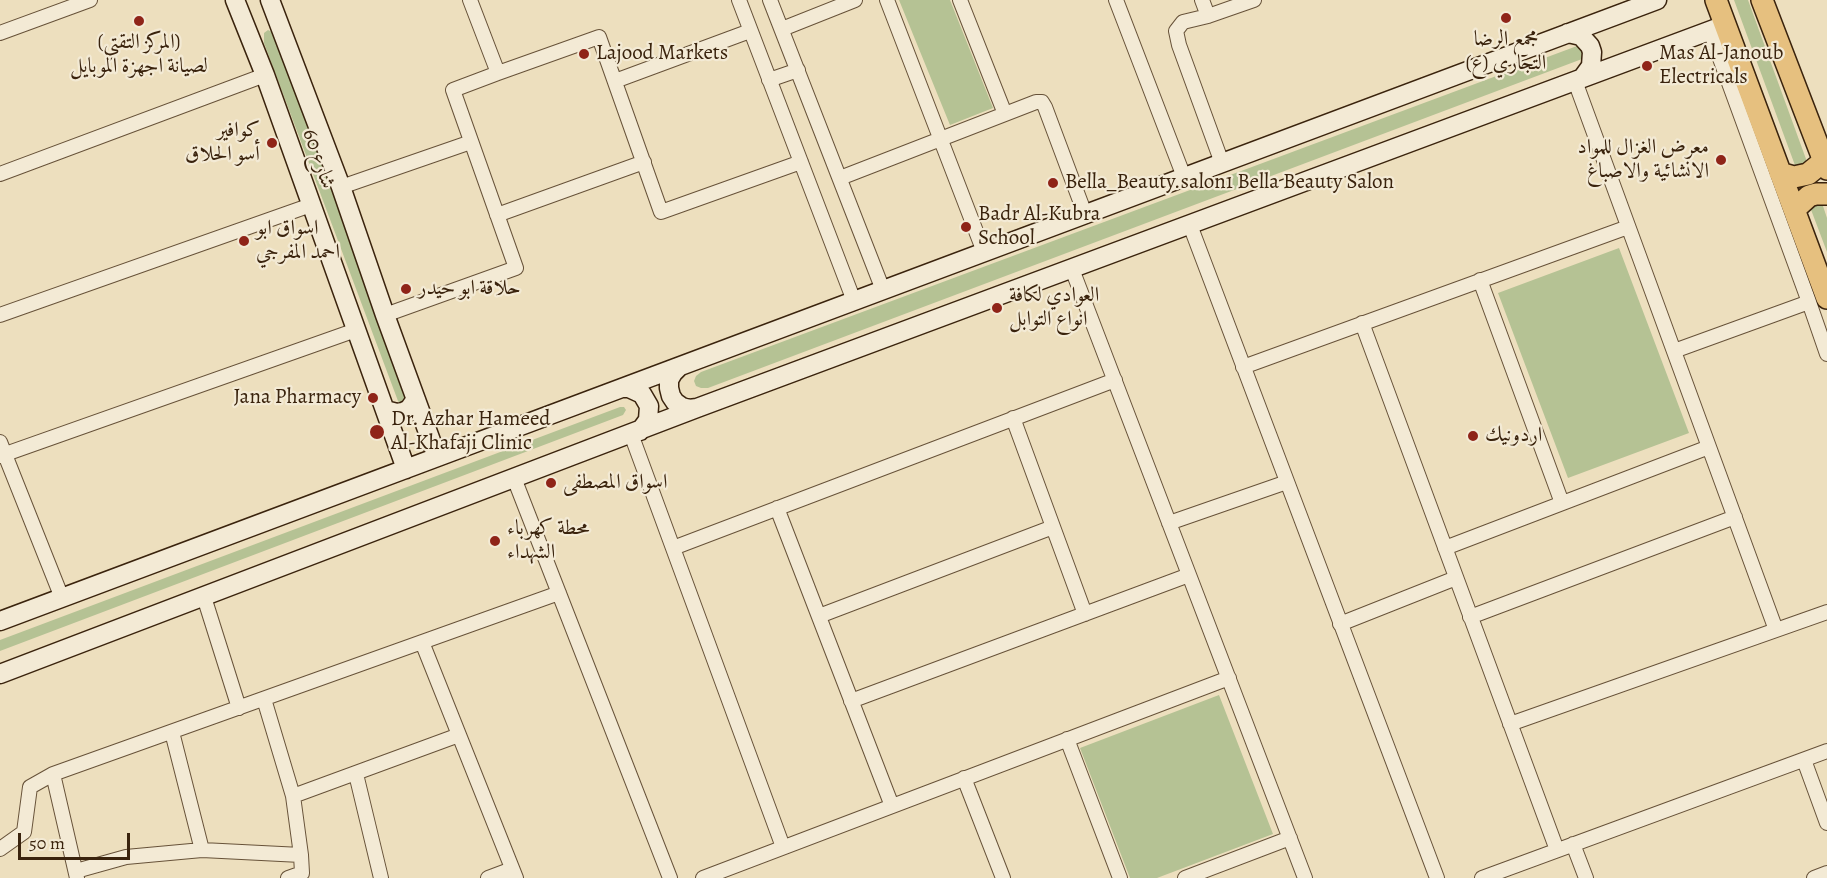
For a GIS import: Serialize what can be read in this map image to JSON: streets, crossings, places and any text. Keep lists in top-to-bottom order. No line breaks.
{"streets":{"main road":["شارع 60"]},"places":["مجمع الرضا (ع) التجاري","(المركز التقتي) لصيانة اجهزة الموبايل","Lajood Markets","Mas Al-Janoub Electricals","كوافير أسو الحلاق","معرض الغزال للمواد الانشائية والاصباغ","Bella_Beauty.salon1 Bella Beauty Salon","Badr Al-Kubra School","اسواق ابو احمد المفرجي","حلاقة ابو حيدر","العوادي لكافة انواع التوابل","Jana Pharmacy","Dr. Azhar Hameed Al-Khafaji Clinic","اردونيك","اسواق المصطفى","محطة كهرباء الشهداء"],"scale_bar":"50 m"}
